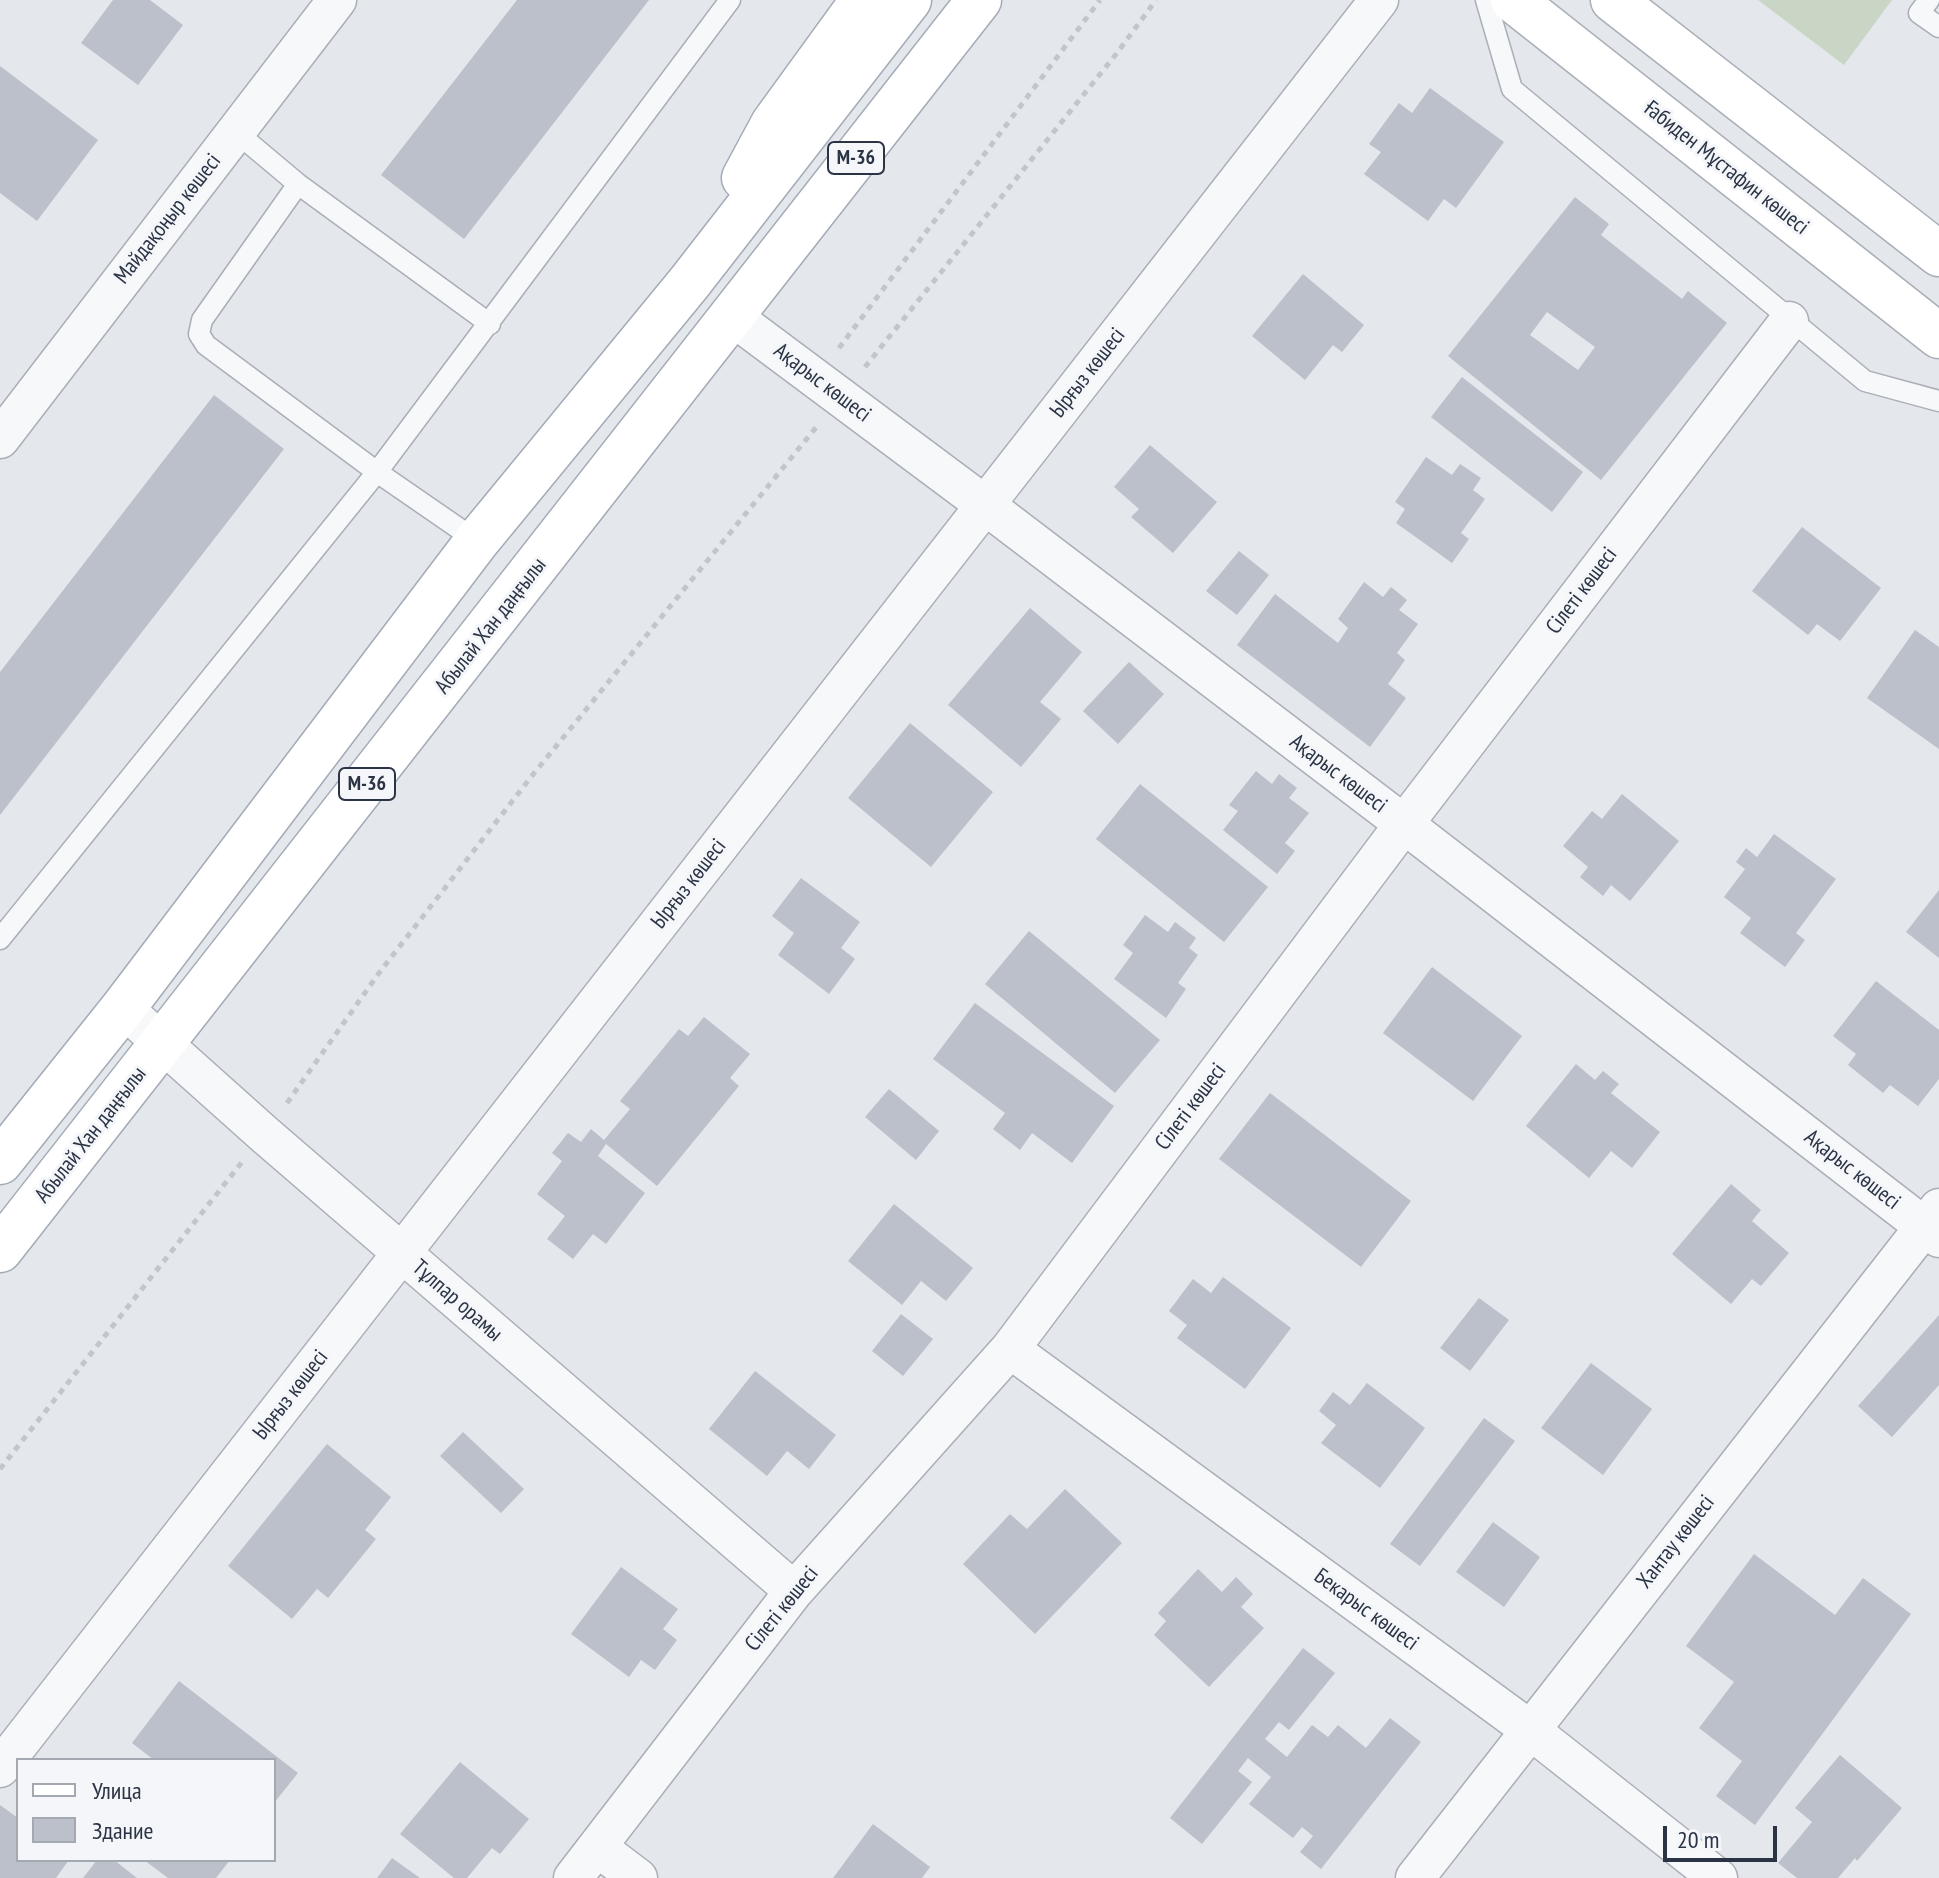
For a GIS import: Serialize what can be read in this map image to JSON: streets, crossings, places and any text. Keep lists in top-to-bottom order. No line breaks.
{"streets":{"main road":["M-36","Ғабиден Мұстафин көшесі","Абылай Хан даңғылы"],"street":["Майдақоңыр көшесі","Ырғыз көшесі","Ақарыс көшесі","Сілеті көшесі","Тұлпар орамы","Хантау көшесі","Бекарыс көшесі"]},"crossings":[["M-36","Тұлпар орамы"],["Ырғыз көшесі","Ақарыс көшесі"],["Ырғыз көшесі","Тұлпар орамы"],["Ақарыс көшесі","Сілеті көшесі"],["Ақарыс көшесі","Абылай Хан даңғылы"],["Ақарыс көшесі","Хантау көшесі"],["Сілеті көшесі","Тұлпар орамы"],["Сілеті көшесі","Бекарыс көшесі"],["Абылай Хан даңғылы","Тұлпар орамы"],["Хантау көшесі","Бекарыс көшесі"]],"legend":["Улица","Здание"],"scale_bar":"20 m"}
